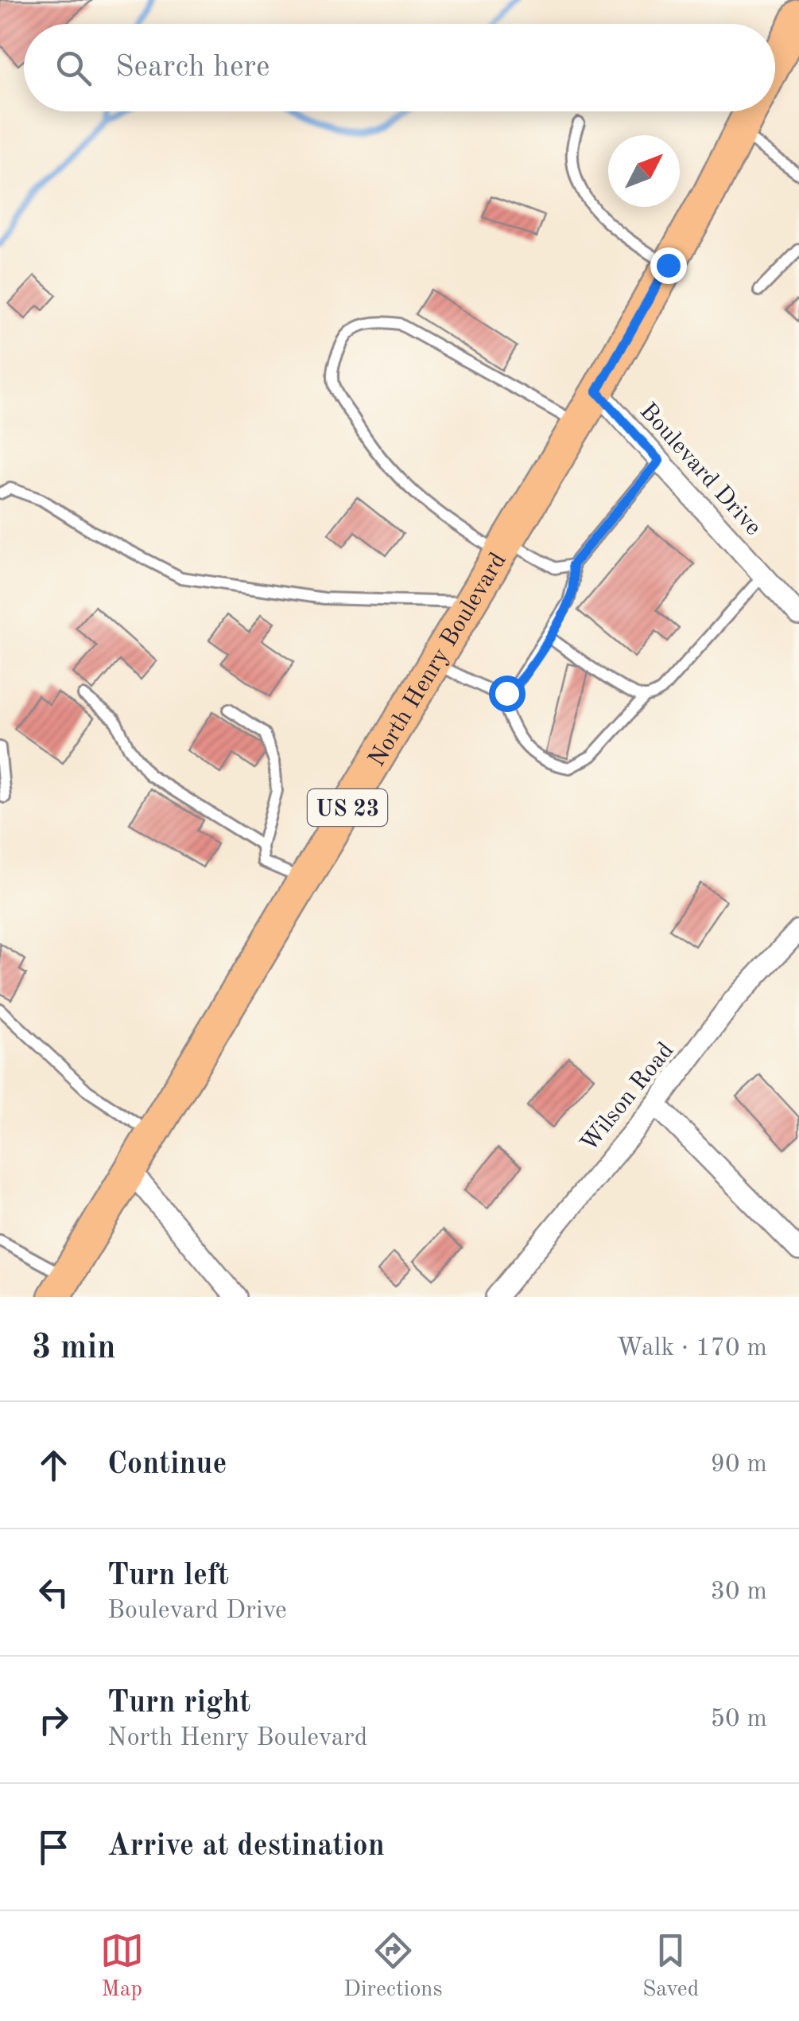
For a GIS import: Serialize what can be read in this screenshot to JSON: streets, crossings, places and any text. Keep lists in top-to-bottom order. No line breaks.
{"streets":{"main road":["North Henry Boulevard","US 23"],"street":["Boulevard Drive","Wilson Road"]},"crossings":[["Boulevard Drive","North Henry Boulevard"]],"north":"top right","page":{"search":"Search here","heading":["3 min","Walk · 170 m"],"list":[["Continue","90 m"],["Turn left","Boulevard Drive","30 m"],["Turn right","North Henry Boulevard","50 m"],"Arrive at destination"],"nav":["Map","Directions","Saved"]}}
